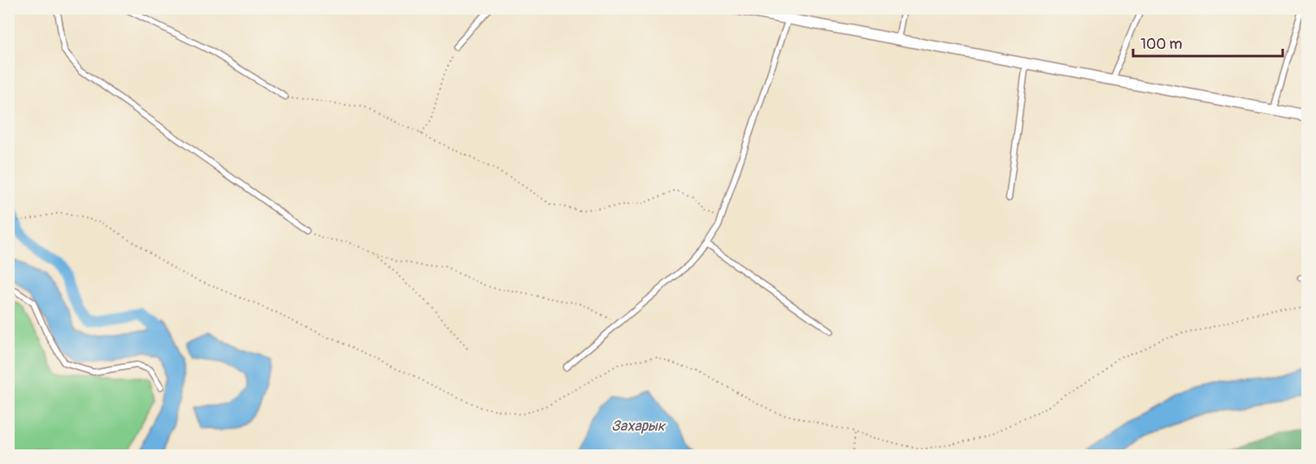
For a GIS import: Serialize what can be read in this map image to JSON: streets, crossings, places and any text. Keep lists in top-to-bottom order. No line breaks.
{"water":["Захарык"],"scale_bar":"100 m"}
